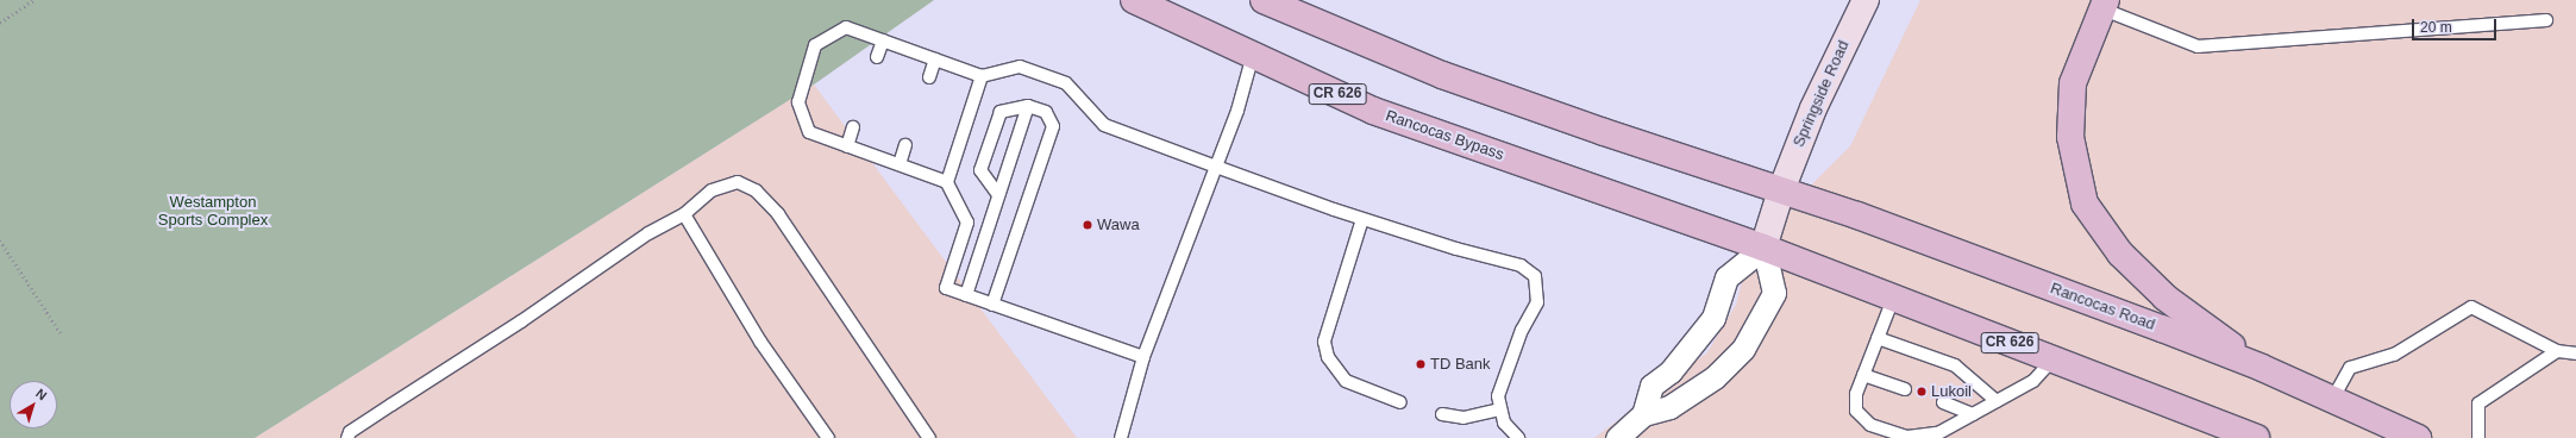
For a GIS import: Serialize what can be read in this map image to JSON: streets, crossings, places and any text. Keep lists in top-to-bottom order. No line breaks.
{"streets":{"main road":["CR 626","Springside Road","Rancocas Bypass","Rancocas Road"]},"crossings":[["CR 626","Springside Road"],["CR 626","Rancocas Bypass"],["Springside Road","Rancocas Bypass"],["Springside Road","Rancocas Road"]],"parks":["Westampton Sports Complex"],"places":["Wawa","TD Bank","Lukoil"],"scale_bar":"20 m","north":"top right"}
